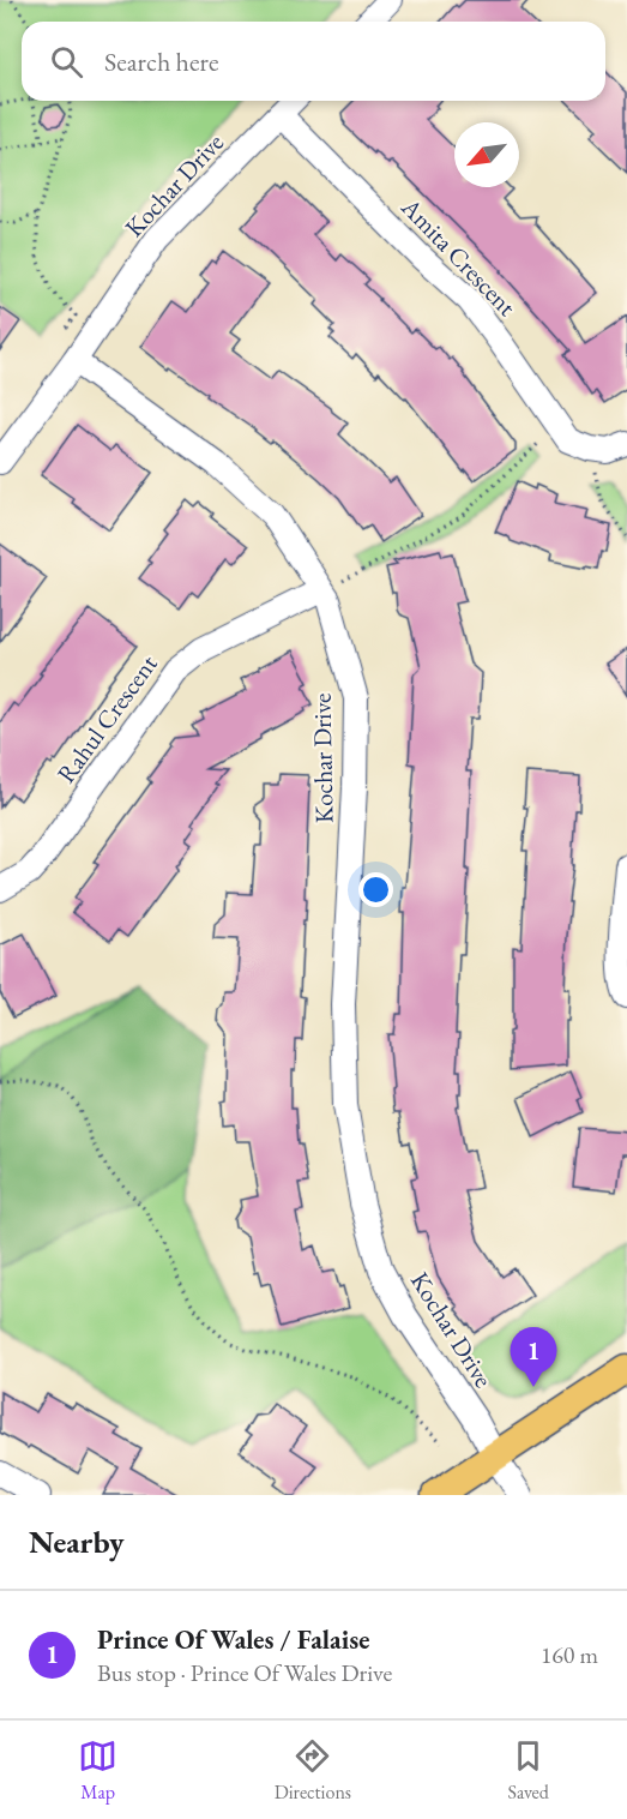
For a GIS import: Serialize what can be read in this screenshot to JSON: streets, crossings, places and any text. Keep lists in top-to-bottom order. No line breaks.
{"streets":{"street":["Kochar Drive","Amita Crescent","Rahul Crescent"]},"crossings":[["Kochar Drive","Amita Crescent"],["Kochar Drive","Rahul Crescent"]],"north":"bottom left","page":{"search":"Search here","pins":"1","heading":"Nearby","list":[{"mark":"1","name":"Prince Of Wales / Falaise","note":"Bus stop · Prince Of Wales Drive","value":"160 m"}],"nav":["Map","Directions","Saved"]}}
